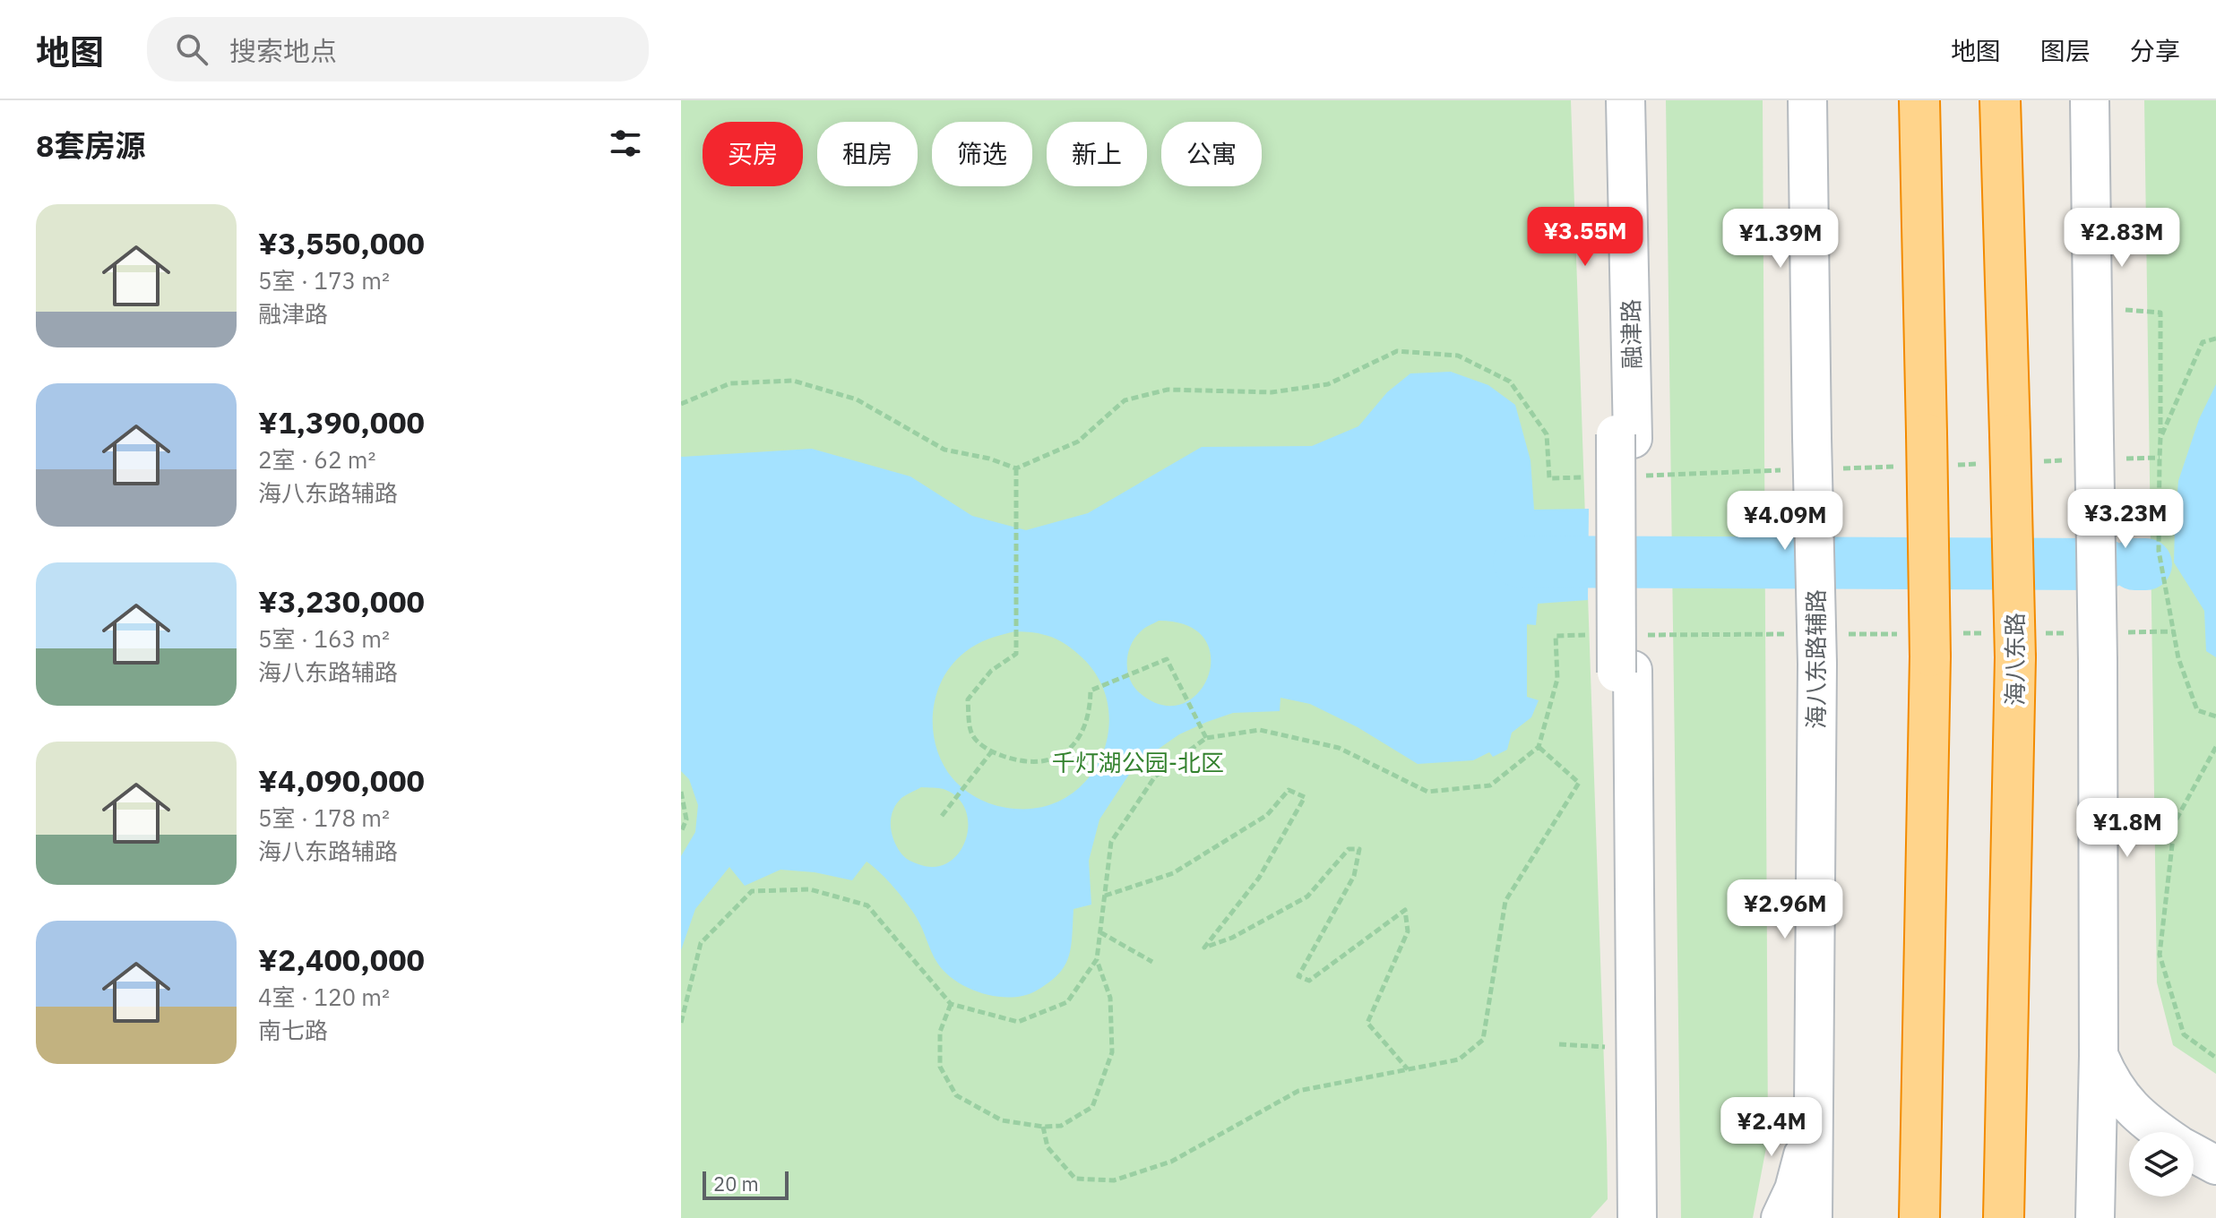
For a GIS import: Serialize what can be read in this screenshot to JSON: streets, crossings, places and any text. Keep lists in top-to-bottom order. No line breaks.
{"streets":{"highway":["海八东路"],"main road":["融津路","海八东路辅路"]},"parks":["千灯湖公园-北区"],"scale_bar":"20 m","page":{"header":"地图","search":"搜索地点","nav":["地图","图层","分享"],"heading":"8套房源","chip":["买房","租房","筛选","新上","公寓"],"list":[{"name":"¥3,550,000","note":"5室 · 173 m² · 融津路"},{"name":"¥1,390,000","note":"2室 · 62 m² · 海八东路辅路"},{"name":"¥3,230,000","note":"5室 · 163 m² · 海八东路辅路"},{"name":"¥4,090,000","note":"5室 · 178 m² · 海八东路辅路"},{"name":"¥2,400,000","note":"4室 · 120 m² · 南七路"}],"price":["¥3.55M","¥2.83M","¥1.39M","¥3.23M","¥4.09M","¥1.8M","¥2.96M","¥2.4M"],"scale":"20 m"}}
